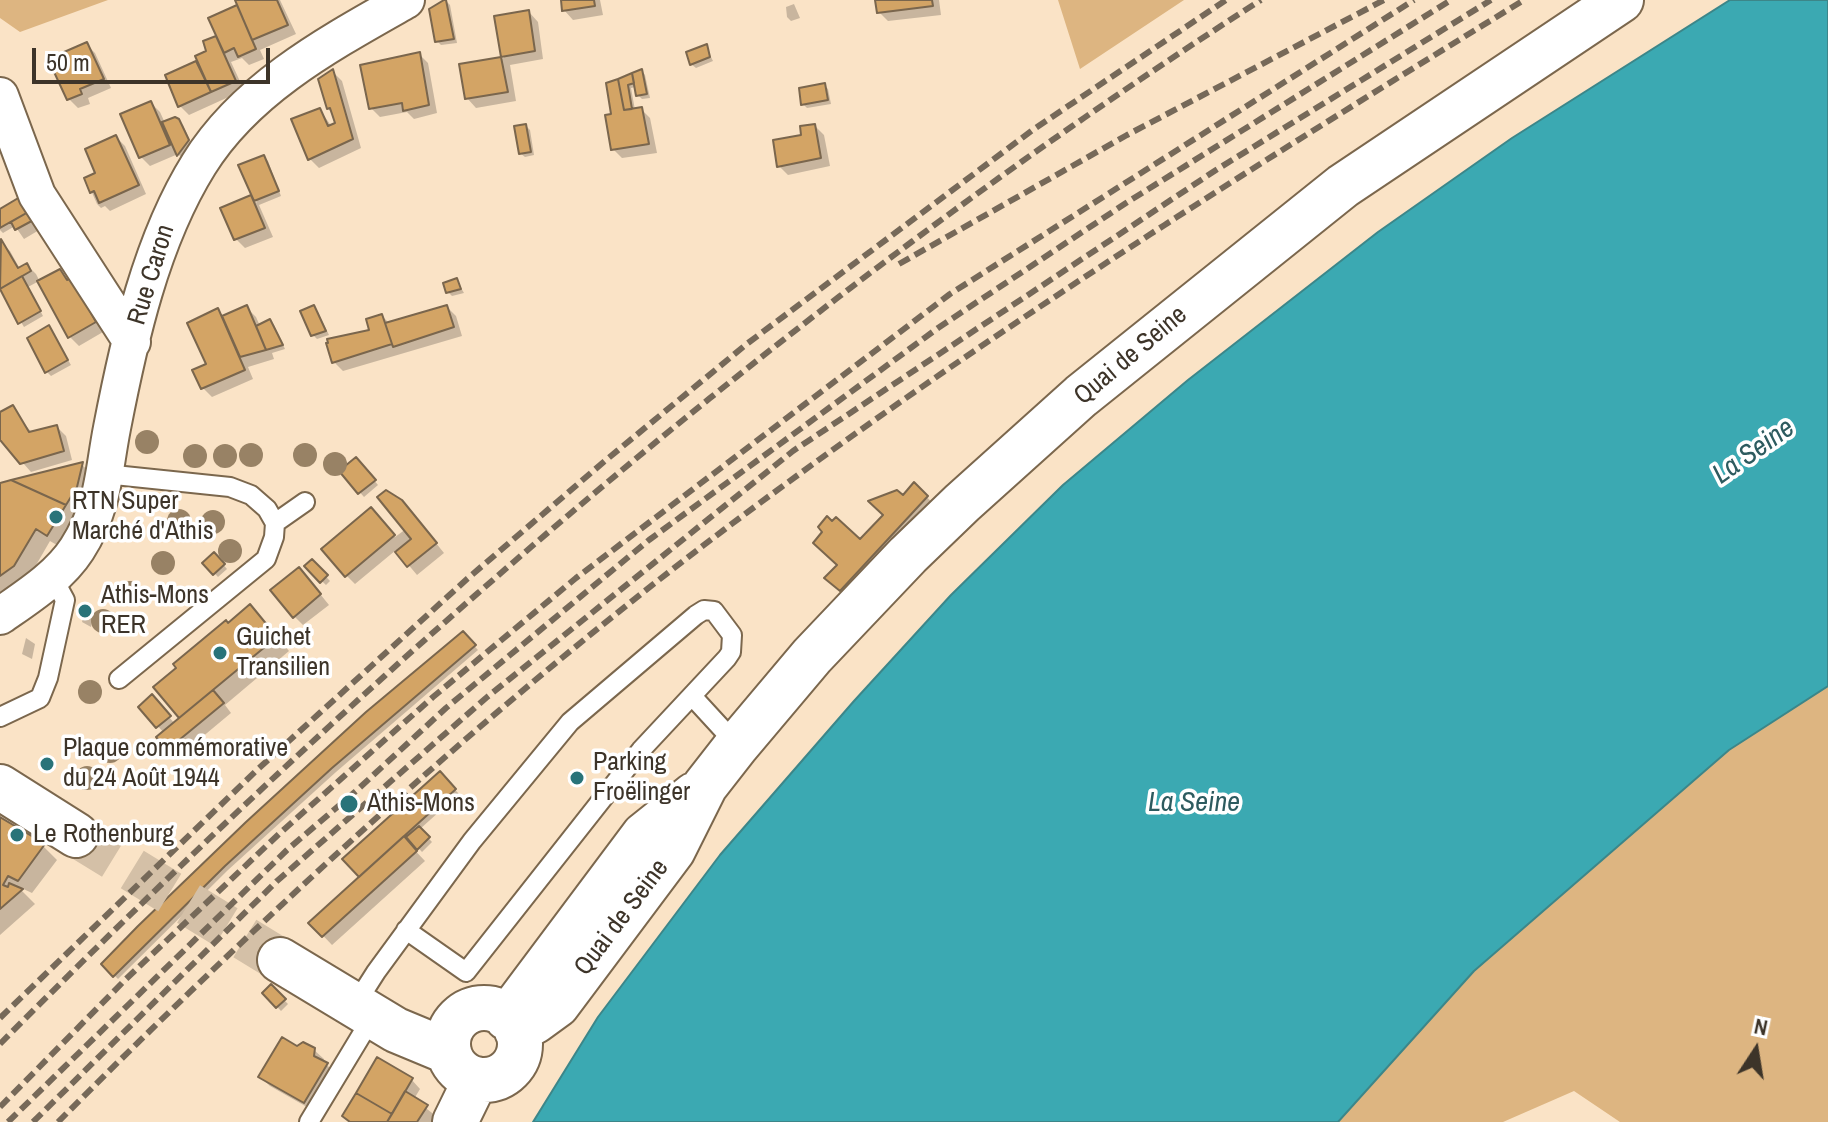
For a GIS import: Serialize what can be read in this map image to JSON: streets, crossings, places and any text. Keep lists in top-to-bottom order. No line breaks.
{"streets":{"main road":["Quai de Seine"],"street":["Rue Caron"]},"water":["La Seine"],"places":["RTN Super Marché d'Athis","Athis-Mons RER","Guichet Transilien","Plaque commémorative du 24 Août 1944","Parking Froëlinger","Athis-Mons","Le Rothenburg"],"scale_bar":"50 m","north":"top"}
